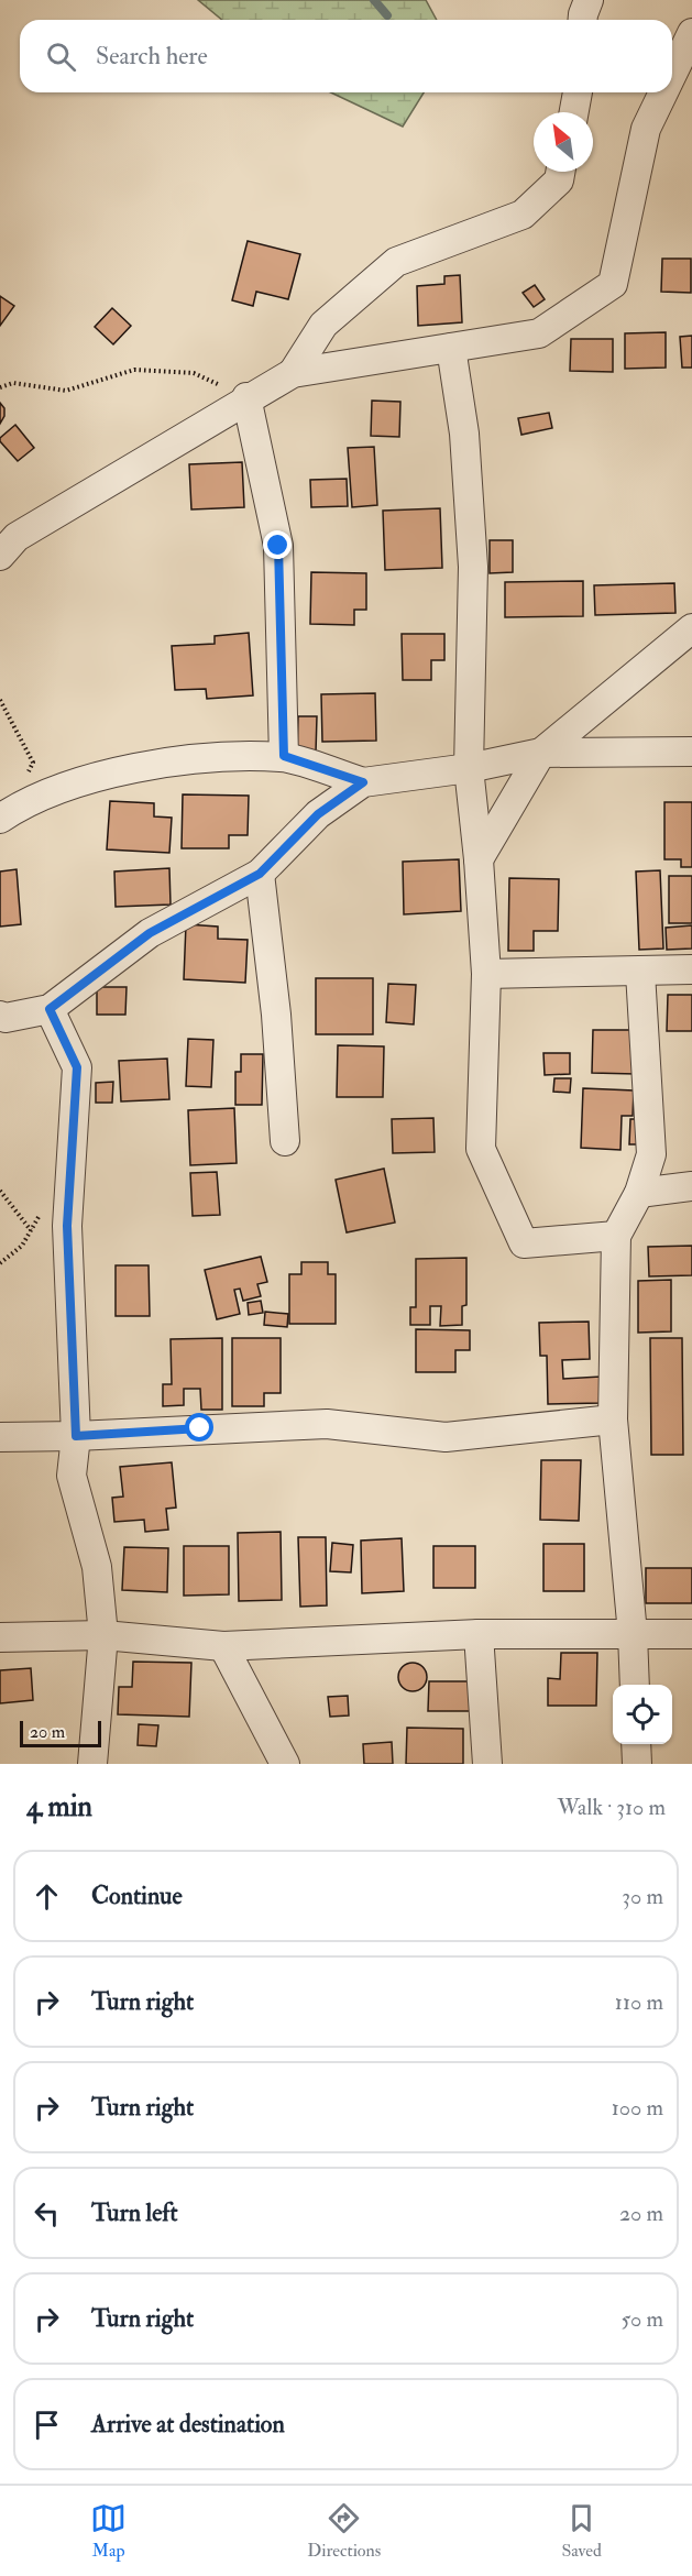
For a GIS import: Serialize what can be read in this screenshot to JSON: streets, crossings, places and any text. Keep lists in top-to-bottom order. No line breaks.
{"scale_bar":"20 m","north":"top left","page":{"search":"Search here","scale":"20 m","heading":["4 min","Walk · 310 m"],"list":[["Continue","30 m"],["Turn right","110 m"],["Turn right","100 m"],["Turn left","20 m"],["Turn right","50 m"],"Arrive at destination"],"nav":["Map","Directions","Saved"]}}
